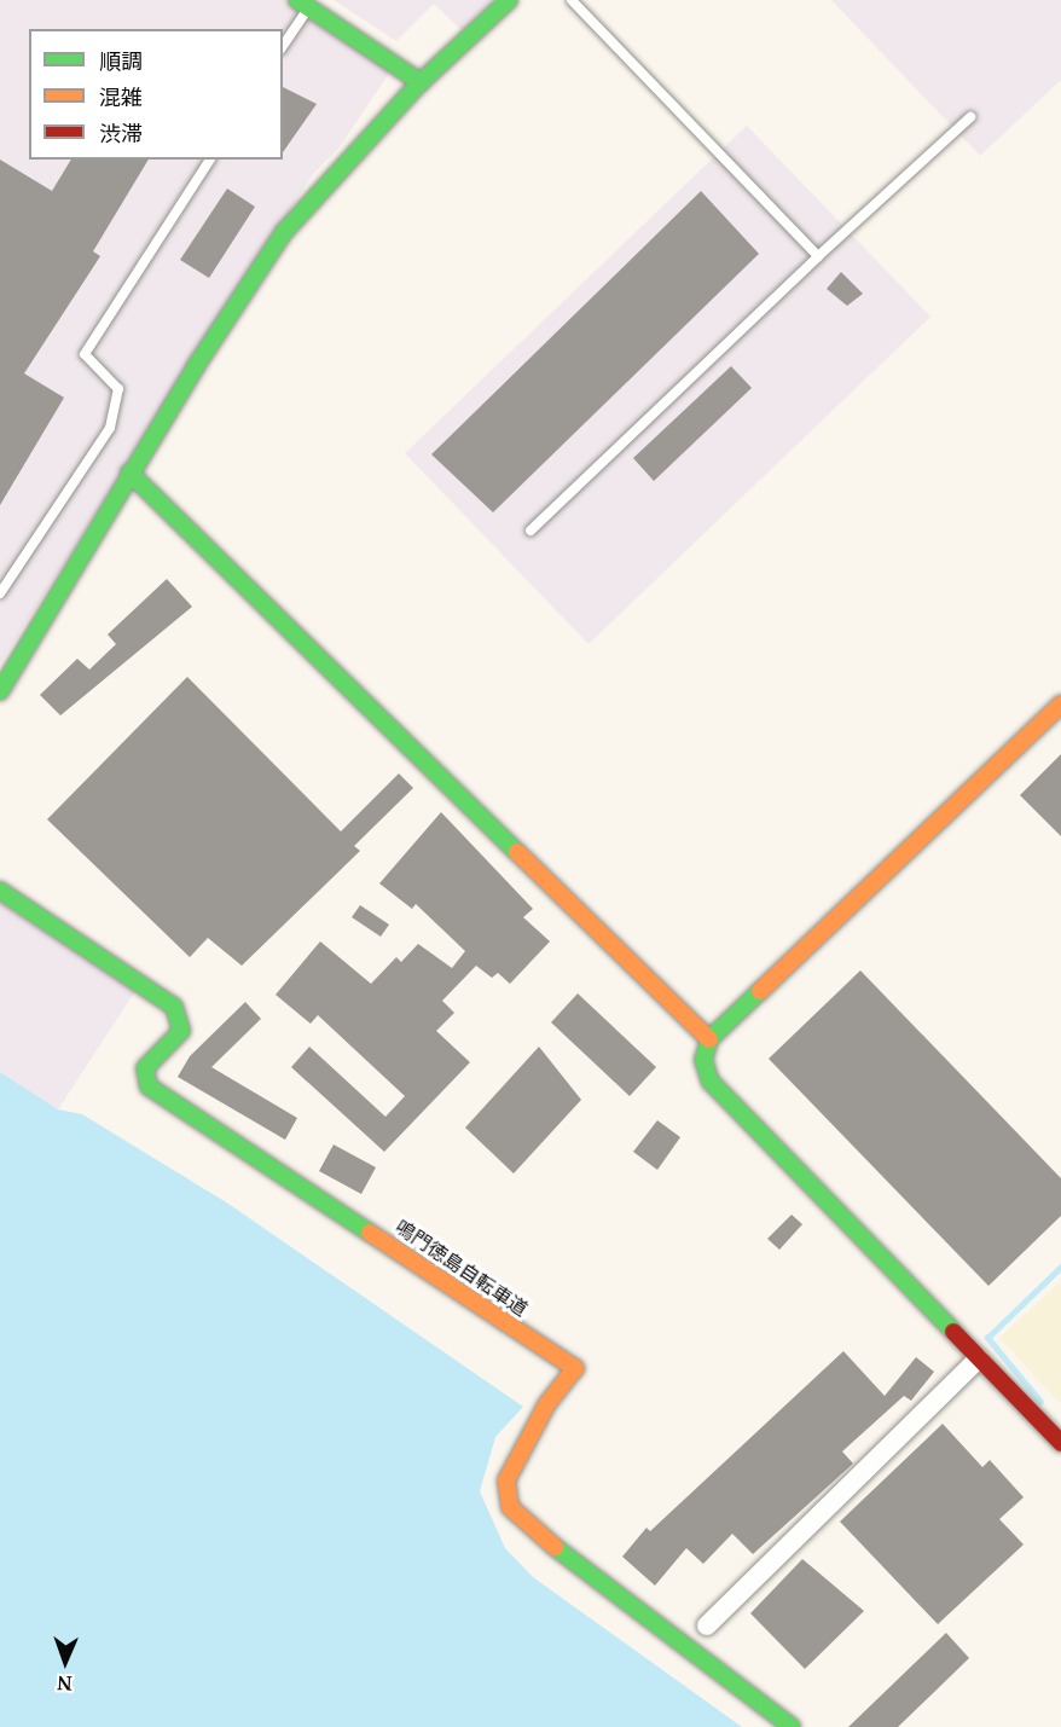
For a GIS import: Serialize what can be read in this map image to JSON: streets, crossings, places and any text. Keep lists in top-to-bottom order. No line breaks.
{"streets":{"street":["鳴門徳島自転車道"]},"legend":["順調","混雑","渋滞"],"north":"bottom"}
